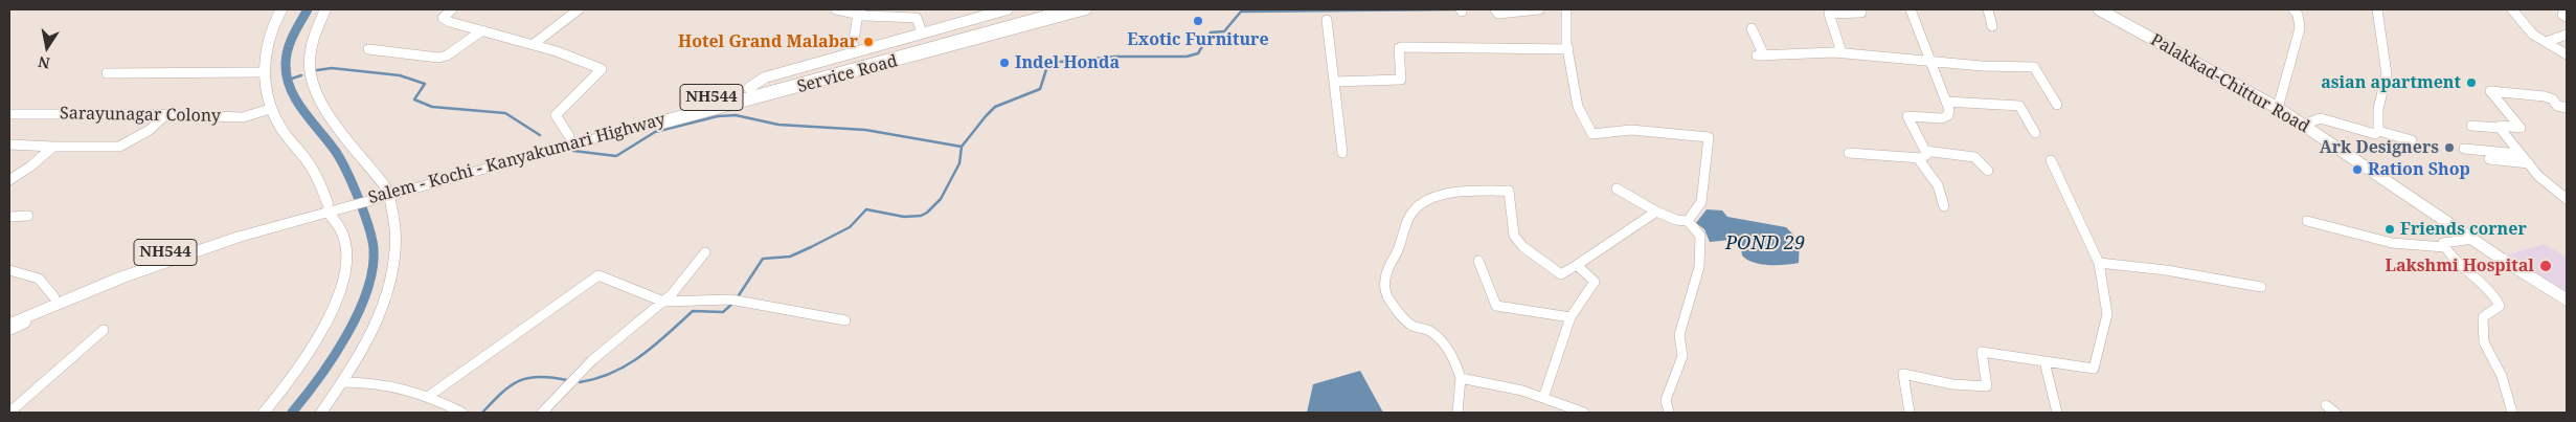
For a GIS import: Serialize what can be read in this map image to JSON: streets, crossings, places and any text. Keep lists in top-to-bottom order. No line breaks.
{"streets":{"highway":["NH544","Salem - Kochi - Kanyakumari Highway"],"main road":["Palakkad-Chittur Road"],"street":["Service Road","Sarayunagar Colony"]},"crossings":[["Service Road","Salem - Kochi - Kanyakumari Highway"]],"water":["POND 29"],"places":["Exotic Furniture","Hotel Grand Malabar","Indel Honda","asian apartment","Ark Designers","Ration Shop","Friends corner","Lakshmi Hospital"],"north":"bottom"}
